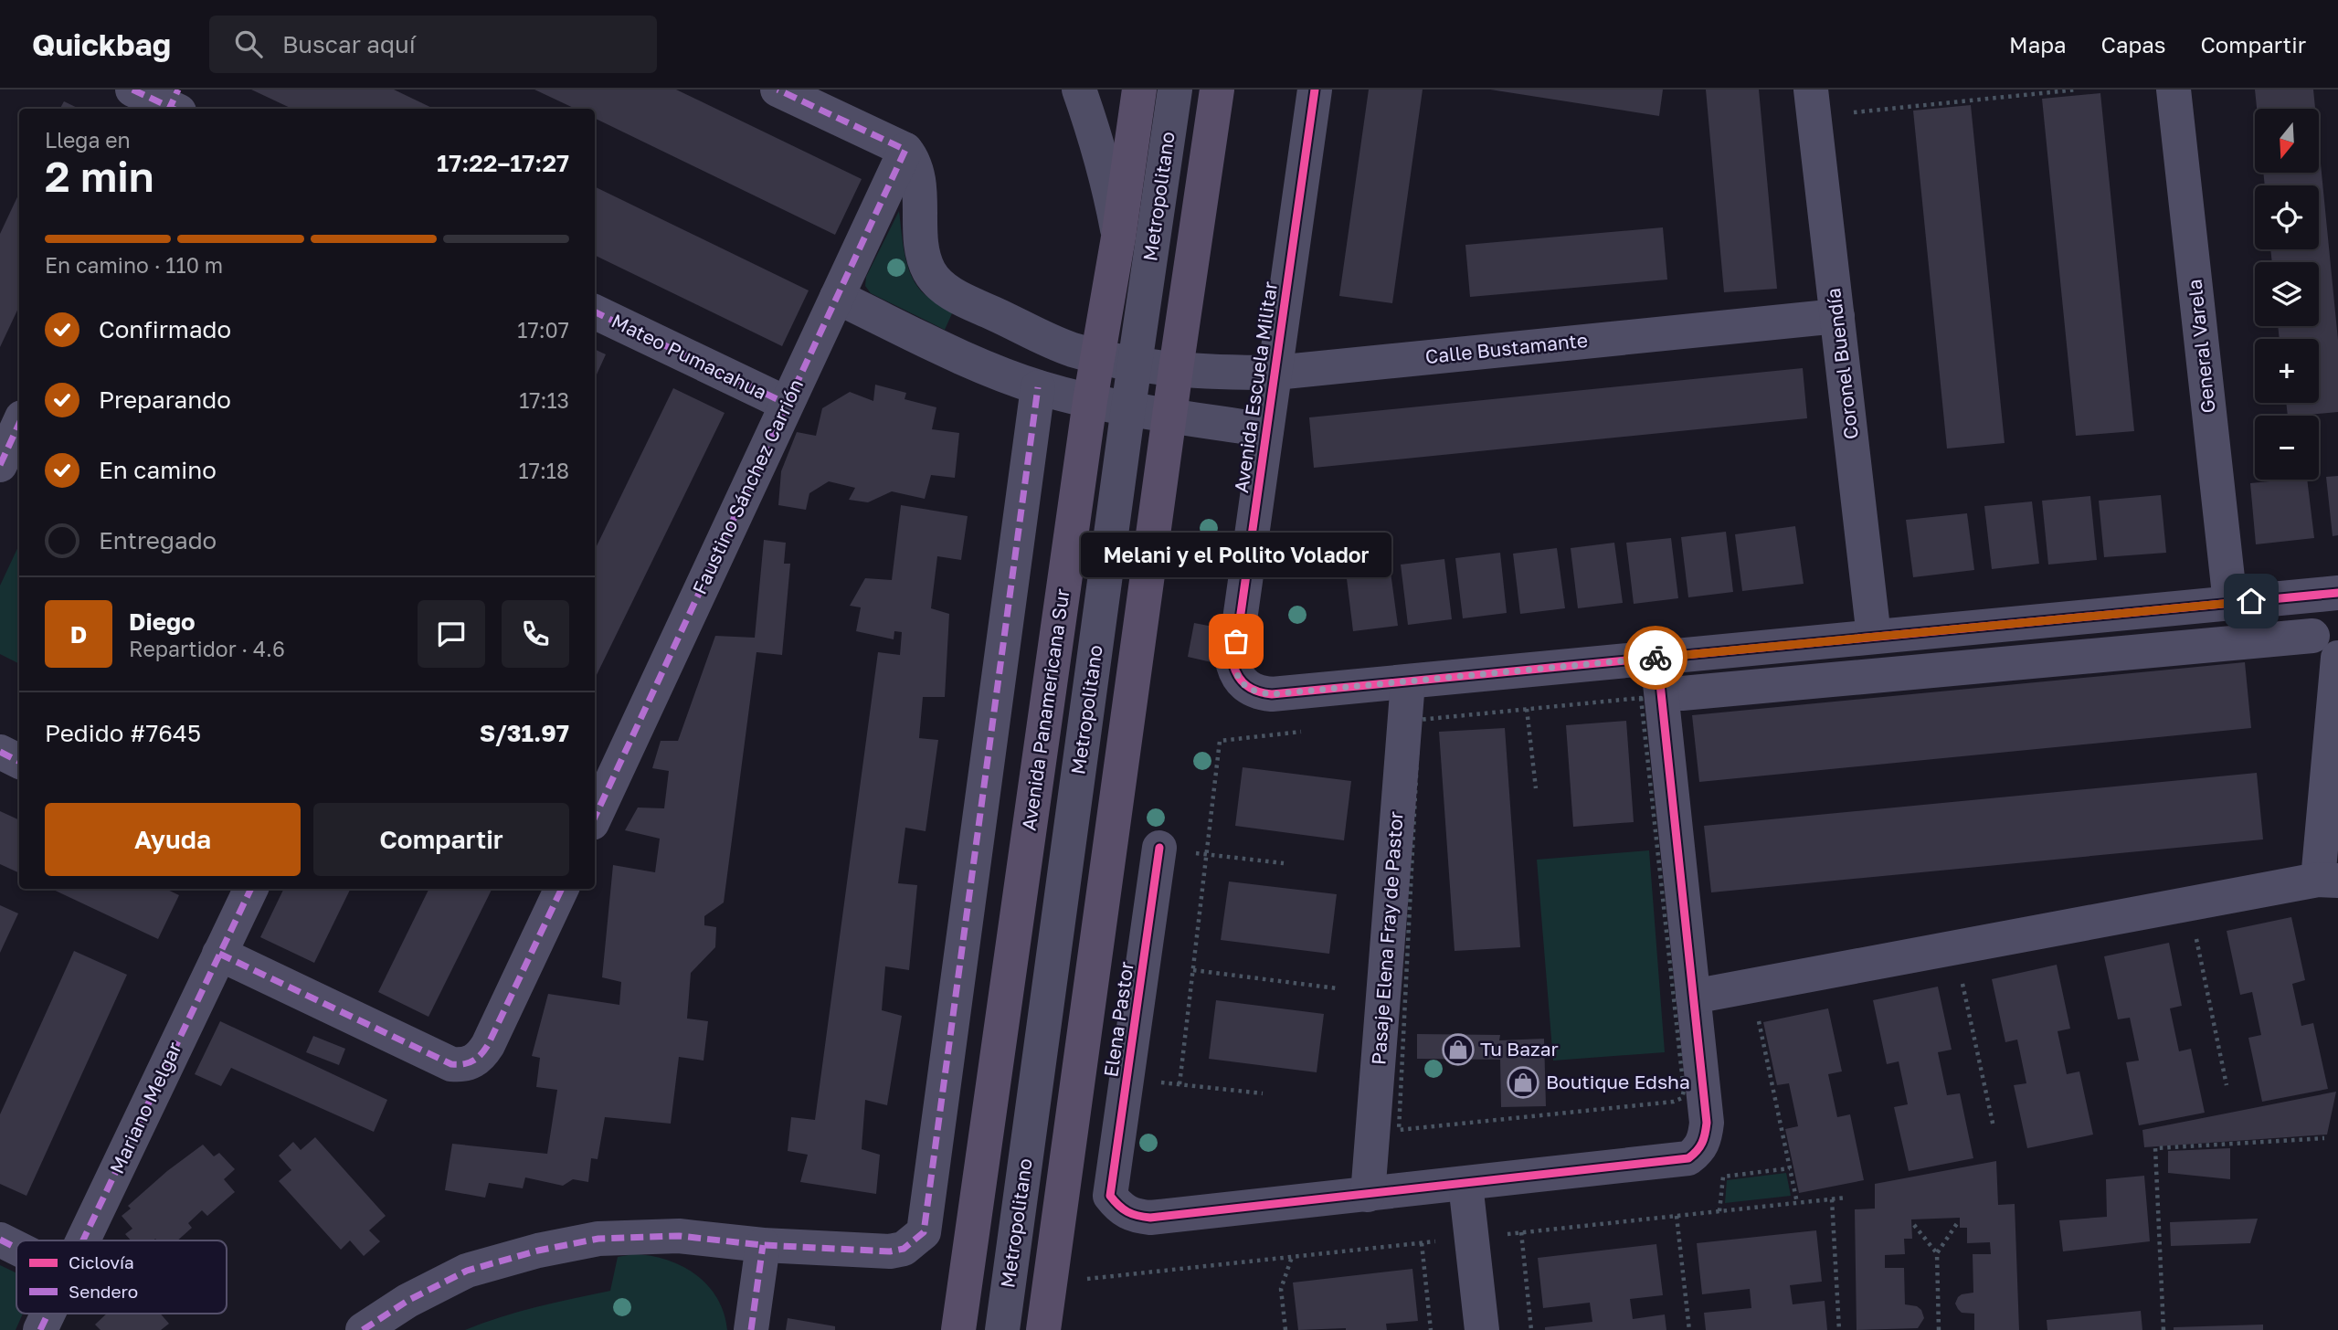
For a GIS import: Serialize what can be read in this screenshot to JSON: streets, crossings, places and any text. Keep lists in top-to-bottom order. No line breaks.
{"streets":{"main road":["Avenida Panamericana Sur"],"street":["Metropolitano","General Varela","Calle Bustamante","Mateo Pumacahua","Coronel Buendía","Avenida Escuela Militar","Faustino Sánchez Carrión","Pasaje Elena Fray de Pastor","Elena Pastor","Mariano Melgar"]},"crossings":[["Metropolitano","Calle Bustamante"],["Calle Bustamante","Coronel Buendía"],["Calle Bustamante","Avenida Escuela Militar"],["Calle Bustamante","Faustino Sánchez Carrión"],["Calle Bustamante","Avenida Panamericana Sur"],["Mateo Pumacahua","Faustino Sánchez Carrión"],["Avenida Escuela Militar","Pasaje Elena Fray de Pastor"],["Pasaje Elena Fray de Pastor","Elena Pastor"]],"places":{"other":["Melani y el Pollito Volador"],"shop":["Tu Bazar","Boutique Edsha"]},"legend":["Ciclovía","Sendero"],"north":"bottom","page":{"header":"Quickbag","search":"Buscar aquí","nav":["Mapa","Capas","Compartir"],"map_buttons":["+","−"],"heading":["2 min","Llega en","17:22–17:27"],"panel":["Diego","Repartidor · 4.6","Pedido #7645","S/31.97"],"bar":"En camino · 110 m","list":[["Confirmado","17:07"],["Preparando","17:13"],["En camino","17:18"],"Entregado"],"bubble":"Melani y el Pollito Volador","round":"D","buttons":["Ayuda","Compartir"]}}
